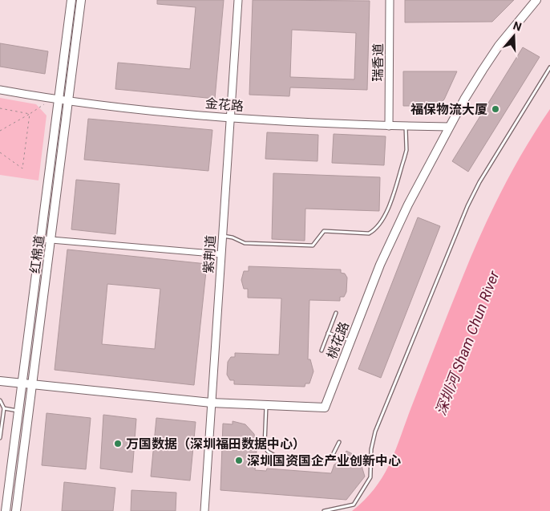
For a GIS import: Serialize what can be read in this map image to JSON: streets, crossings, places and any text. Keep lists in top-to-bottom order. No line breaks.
{"streets":{"main road":["红棉道","桃花路"],"street":["瑞香道","金花路","紫荆道"]},"crossings":[["瑞香道","金花路"],["金花路","红棉道"],["金花路","紫荆道"],["金花路","桃花路"],["红棉道","桃花路"],["紫荆道","桃花路"]],"water":["深圳河 Sham Chun River"],"places":["福保物流大厦","万国数据（深圳福田数据中心）","深圳国资国企产业创新中心"],"north":"top"}
